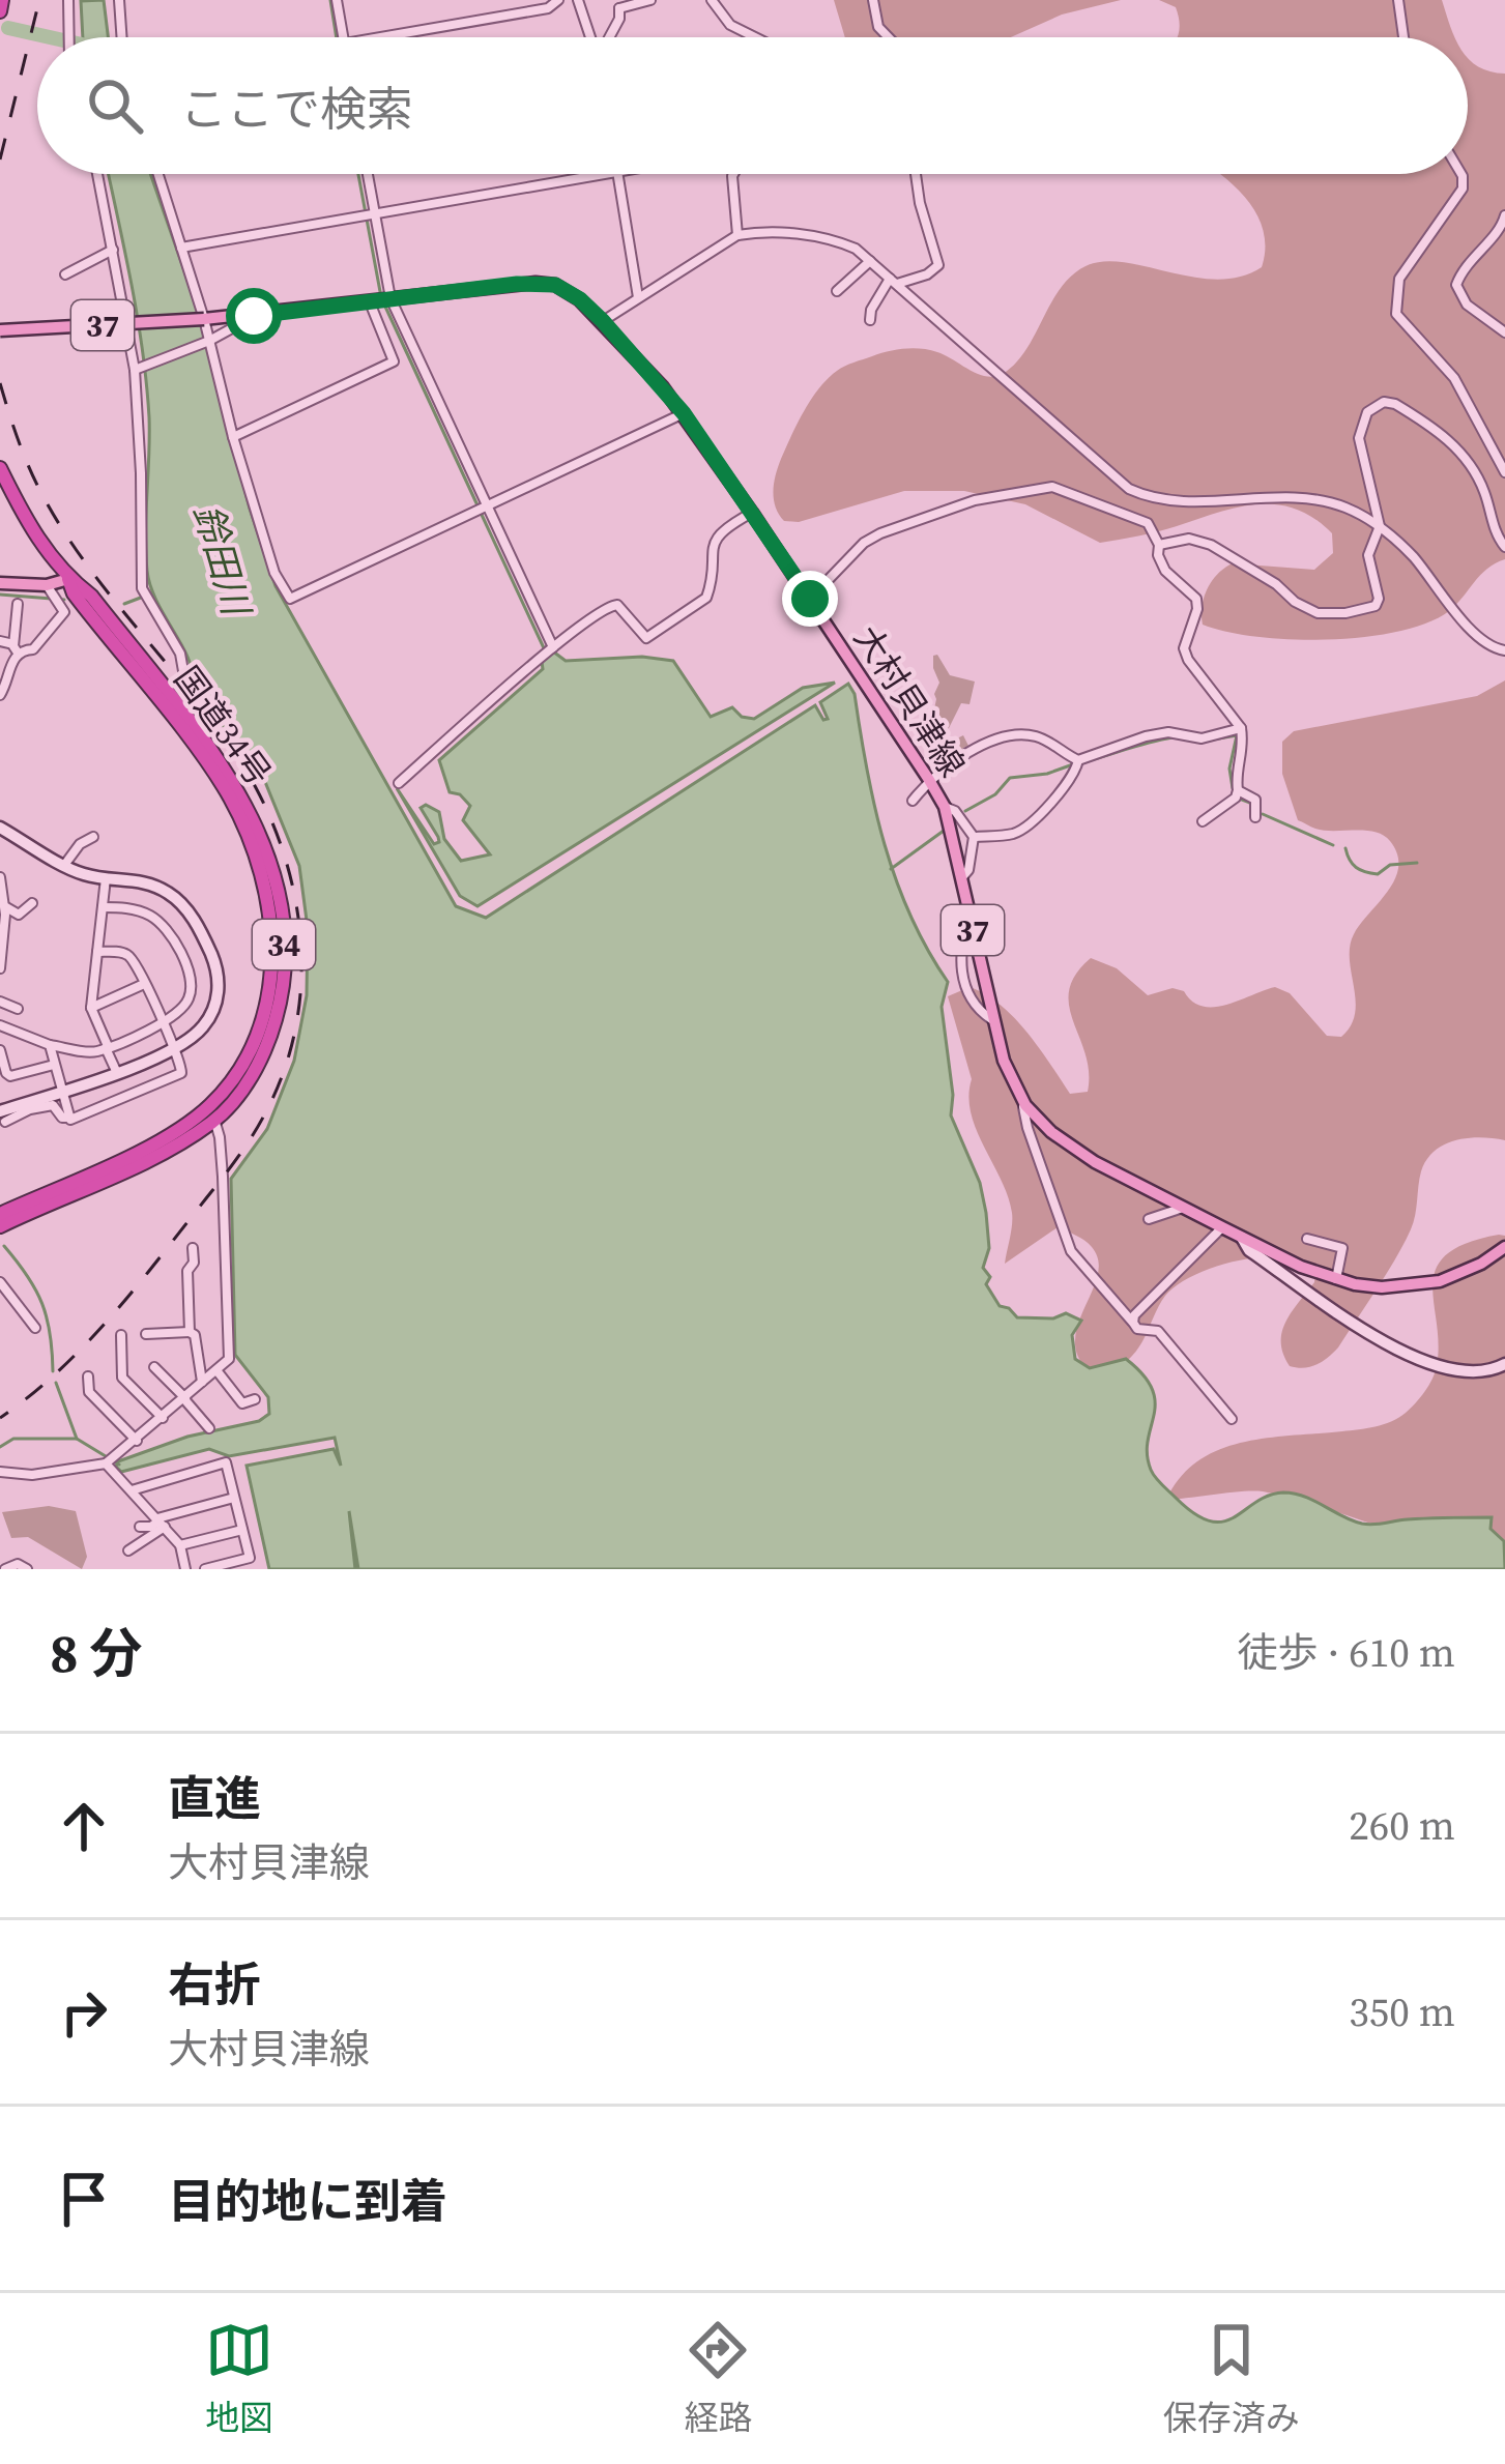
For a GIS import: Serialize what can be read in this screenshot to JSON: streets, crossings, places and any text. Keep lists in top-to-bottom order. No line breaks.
{"streets":{"highway":["国道34号","34"],"main road":["37","大村貝津線"]},"water":["鈴田川"],"page":{"search":"ここで検索","heading":["8 分","徒歩 · 610 m"],"list":[["直進","大村貝津線","260 m"],["右折","大村貝津線","350 m"],"目的地に到着"],"nav":["地図","経路","保存済み"]}}
